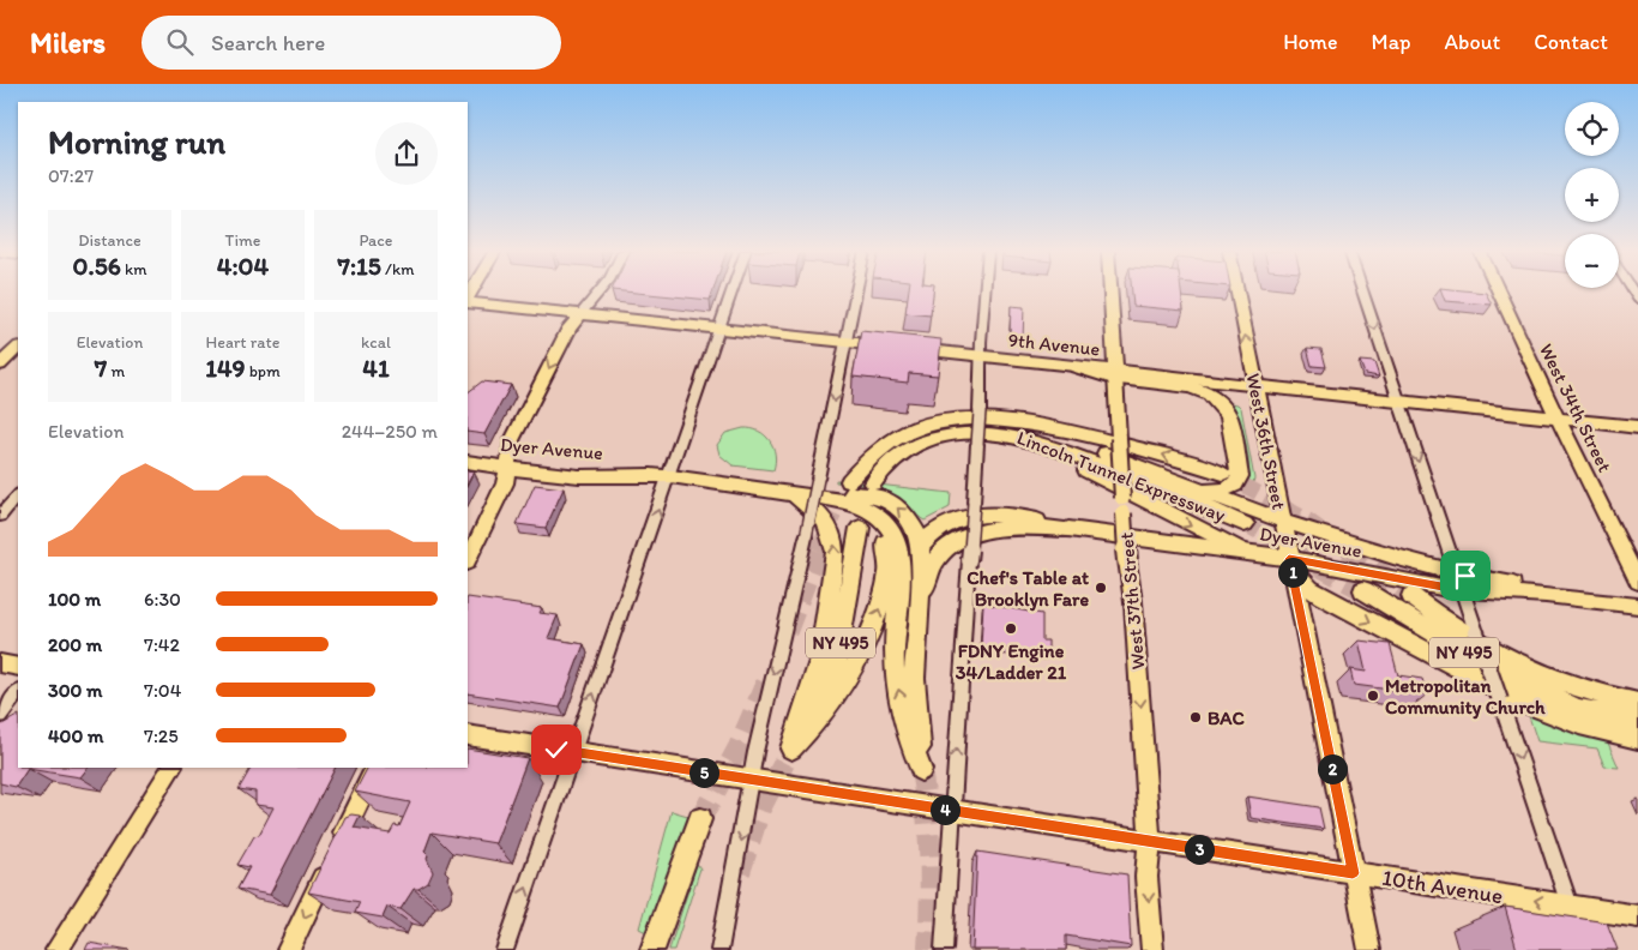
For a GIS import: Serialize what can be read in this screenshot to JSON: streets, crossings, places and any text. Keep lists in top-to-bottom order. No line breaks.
{"streets":{"highway":["Lincoln Tunnel Expressway","NY 495"],"main road":["9th Avenue","West 34th Street","West 36th Street","Dyer Avenue","West 37th Street","10th Avenue"]},"crossings":[["9th Avenue","West 34th Street"],["9th Avenue","West 36th Street"],["9th Avenue","West 37th Street"],["West 36th Street","Dyer Avenue"],["West 36th Street","10th Avenue"],["West 37th Street","10th Avenue"]],"one_way":["West 37th Street"],"places":["Chef's Table at Brooklyn Fare","FDNY Engine 34/Ladder 21","Metropolitan Community Church","BAC"],"page":{"header":"Milers","search":"Search here","nav":["Home","Map","About","Contact"],"map_buttons":["+","−"],"heading":["Morning run","07:27"],"stats":[["Distance","0.56 km"],["Time","4:04"],["Pace","7:15 /km"],["Elevation","7 m"],["Heart rate","149 bpm"],["kcal","41"]],"chart":["Elevation","244–250 m"],"pins":["1","2","5","4","3"],"list":[{"name":"100 m","note":"6:30"},{"name":"200 m","note":"7:42"},{"name":"300 m","note":"7:04"},{"name":"400 m","note":"7:25"}]}}
